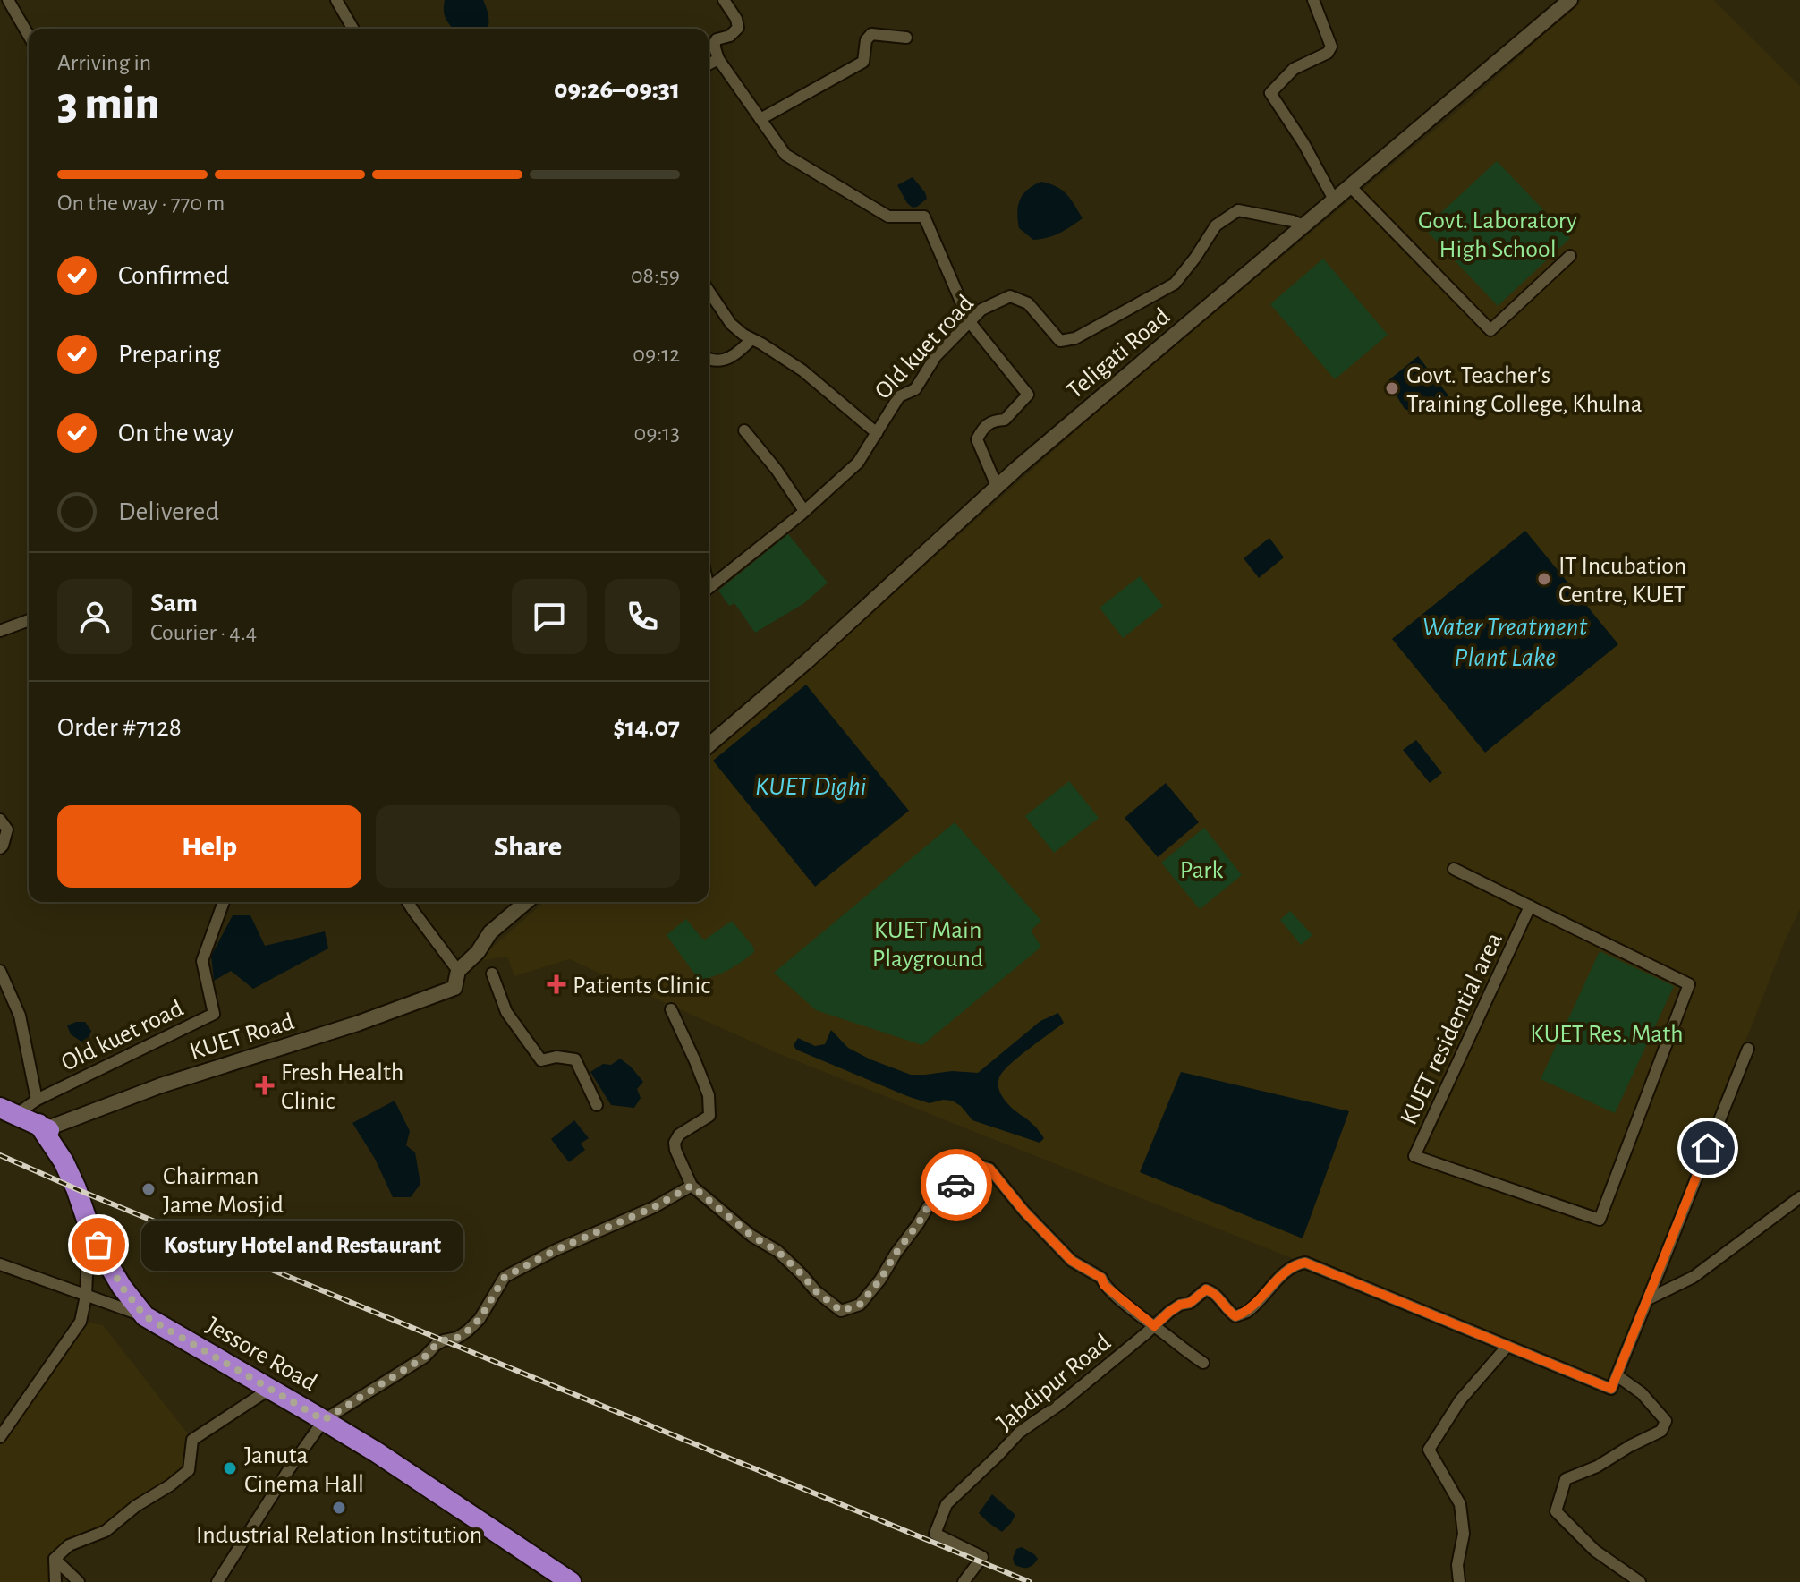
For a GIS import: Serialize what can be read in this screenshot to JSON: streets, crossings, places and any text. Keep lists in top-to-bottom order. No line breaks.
{"streets":{"highway":["Jessore Road"],"main road":["Teligati Road","KUET Road"],"street":["Old kuet road","KUET residential area","Jabdipur Road"]},"crossings":[["Old kuet road","Teligati Road"],["KUET Road","Jessore Road"]],"water":["Water Treatment Plant Lake","KUET Dighi"],"parks":["Govt. Laboratory High School","Park","KUET Main Playground","KUET Res. Math"],"places":{"other":["Govt. Teacher's Training College, Khulna","IT Incubation Centre, KUET","Chairman Jame Mosjid","Kostury Hotel and Restaurant","Januta Cinema Hall","Industrial Relation Institution"],"health":["Patients Clinic","Fresh Health Clinic"]},"page":{"heading":["3 min","Arriving in","09:26–09:31"],"panel":["Sam","Courier · 4.4","Order #7128","$14.07"],"bar":"On the way · 770 m","list":[["Confirmed","08:59"],["Preparing","09:12"],["On the way","09:13"],"Delivered"],"buttons":["Help","Share"],"bubble":"Kostury Hotel and Restaurant"}}
